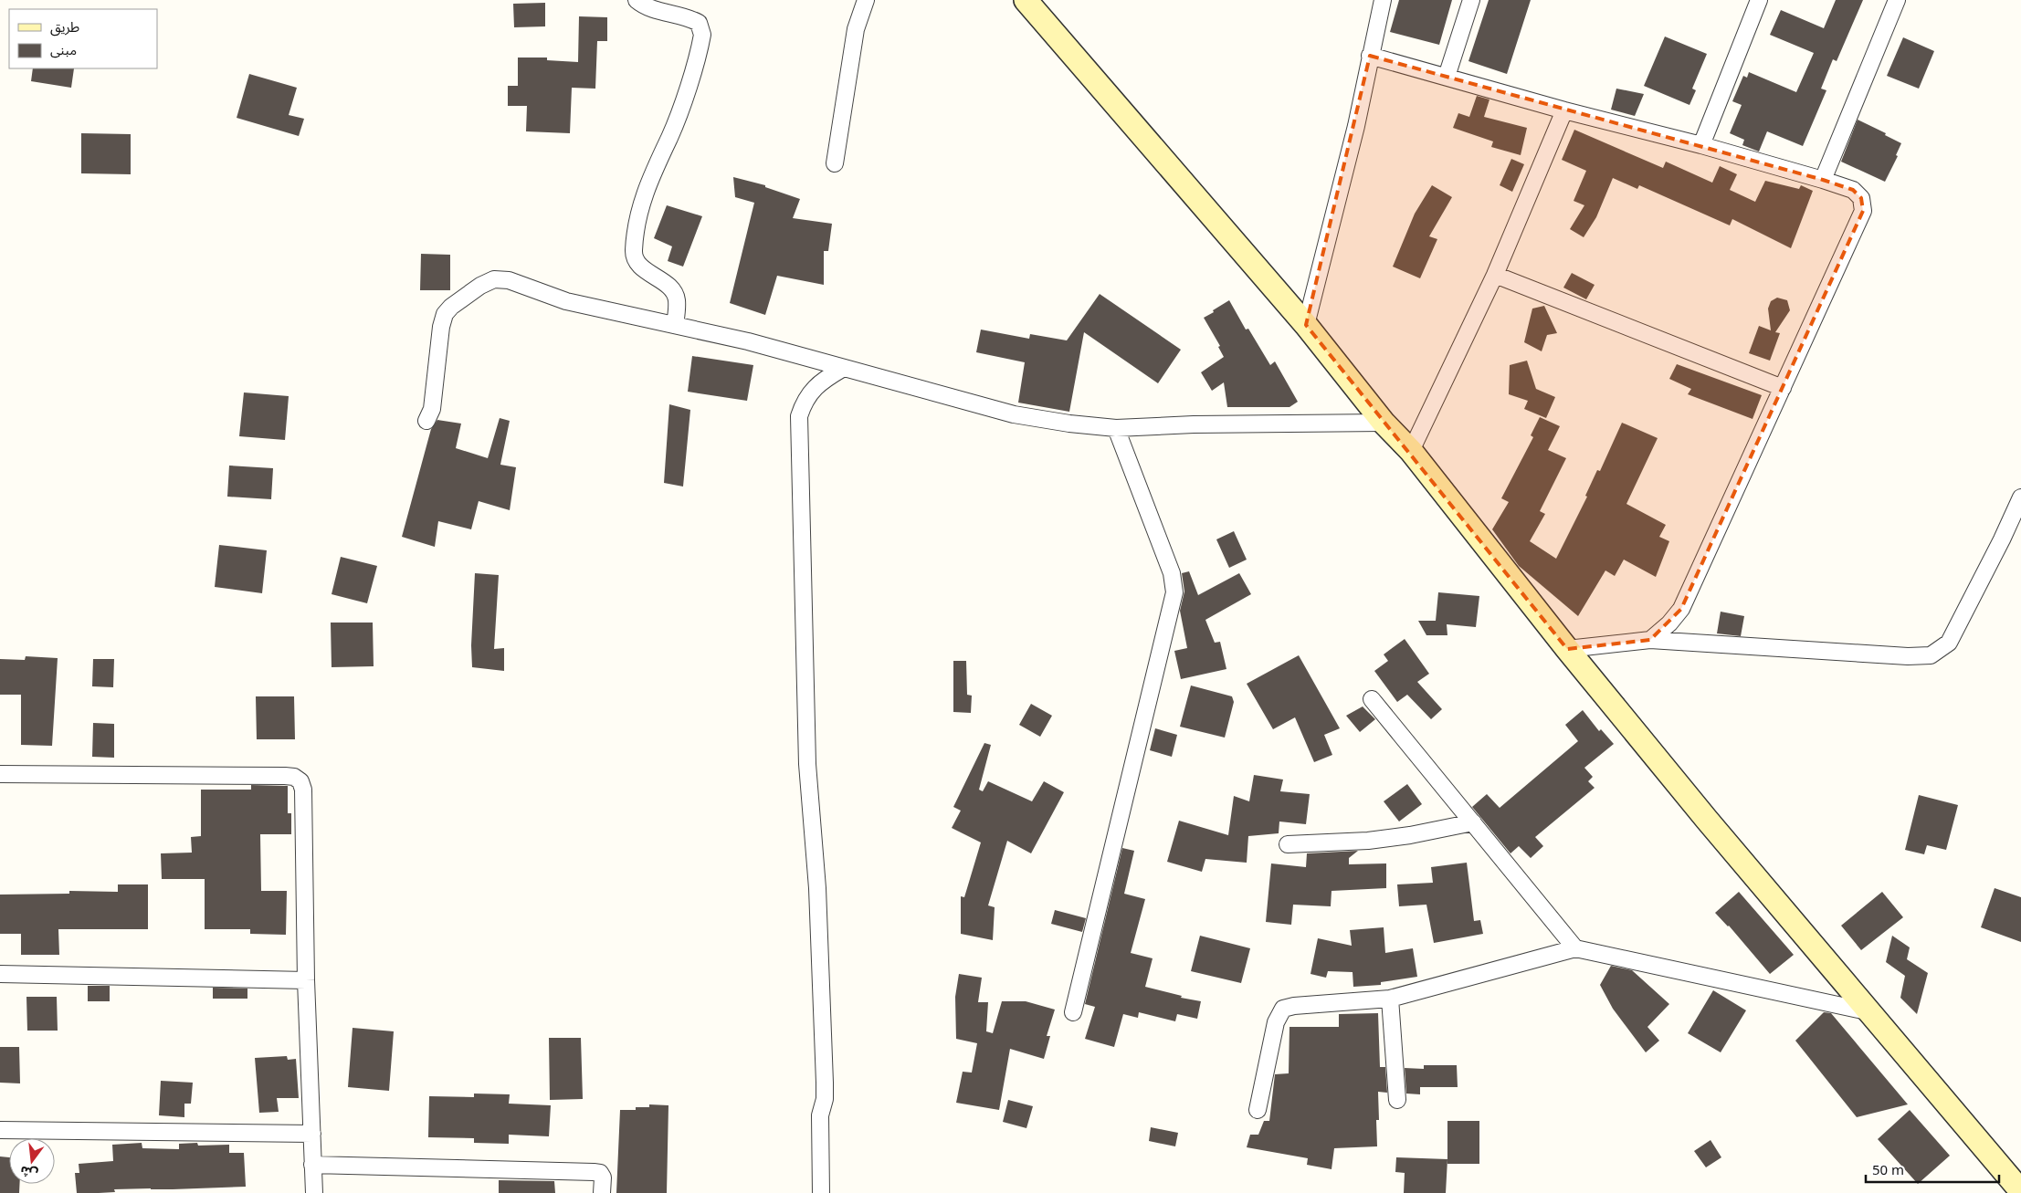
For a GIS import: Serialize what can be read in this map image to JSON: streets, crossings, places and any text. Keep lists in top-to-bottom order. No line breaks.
{"legend":["طريق","مبنى"],"scale_bar":"50 m","north":"bottom"}
